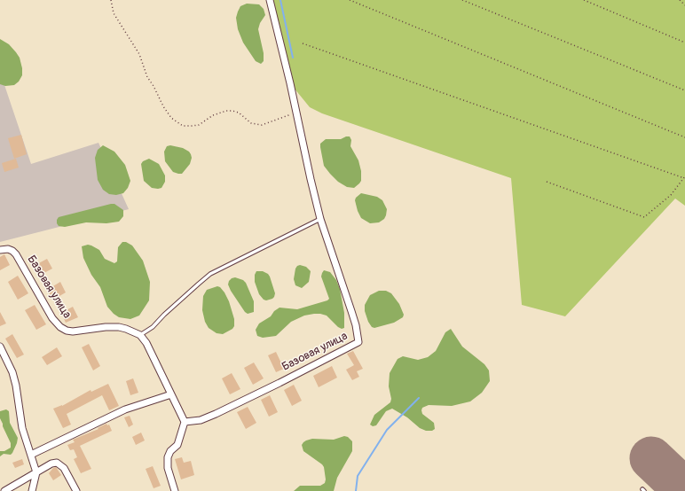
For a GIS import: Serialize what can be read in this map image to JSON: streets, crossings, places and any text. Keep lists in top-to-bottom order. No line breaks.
{"streets":{"street":["Базовая улица"]}}
